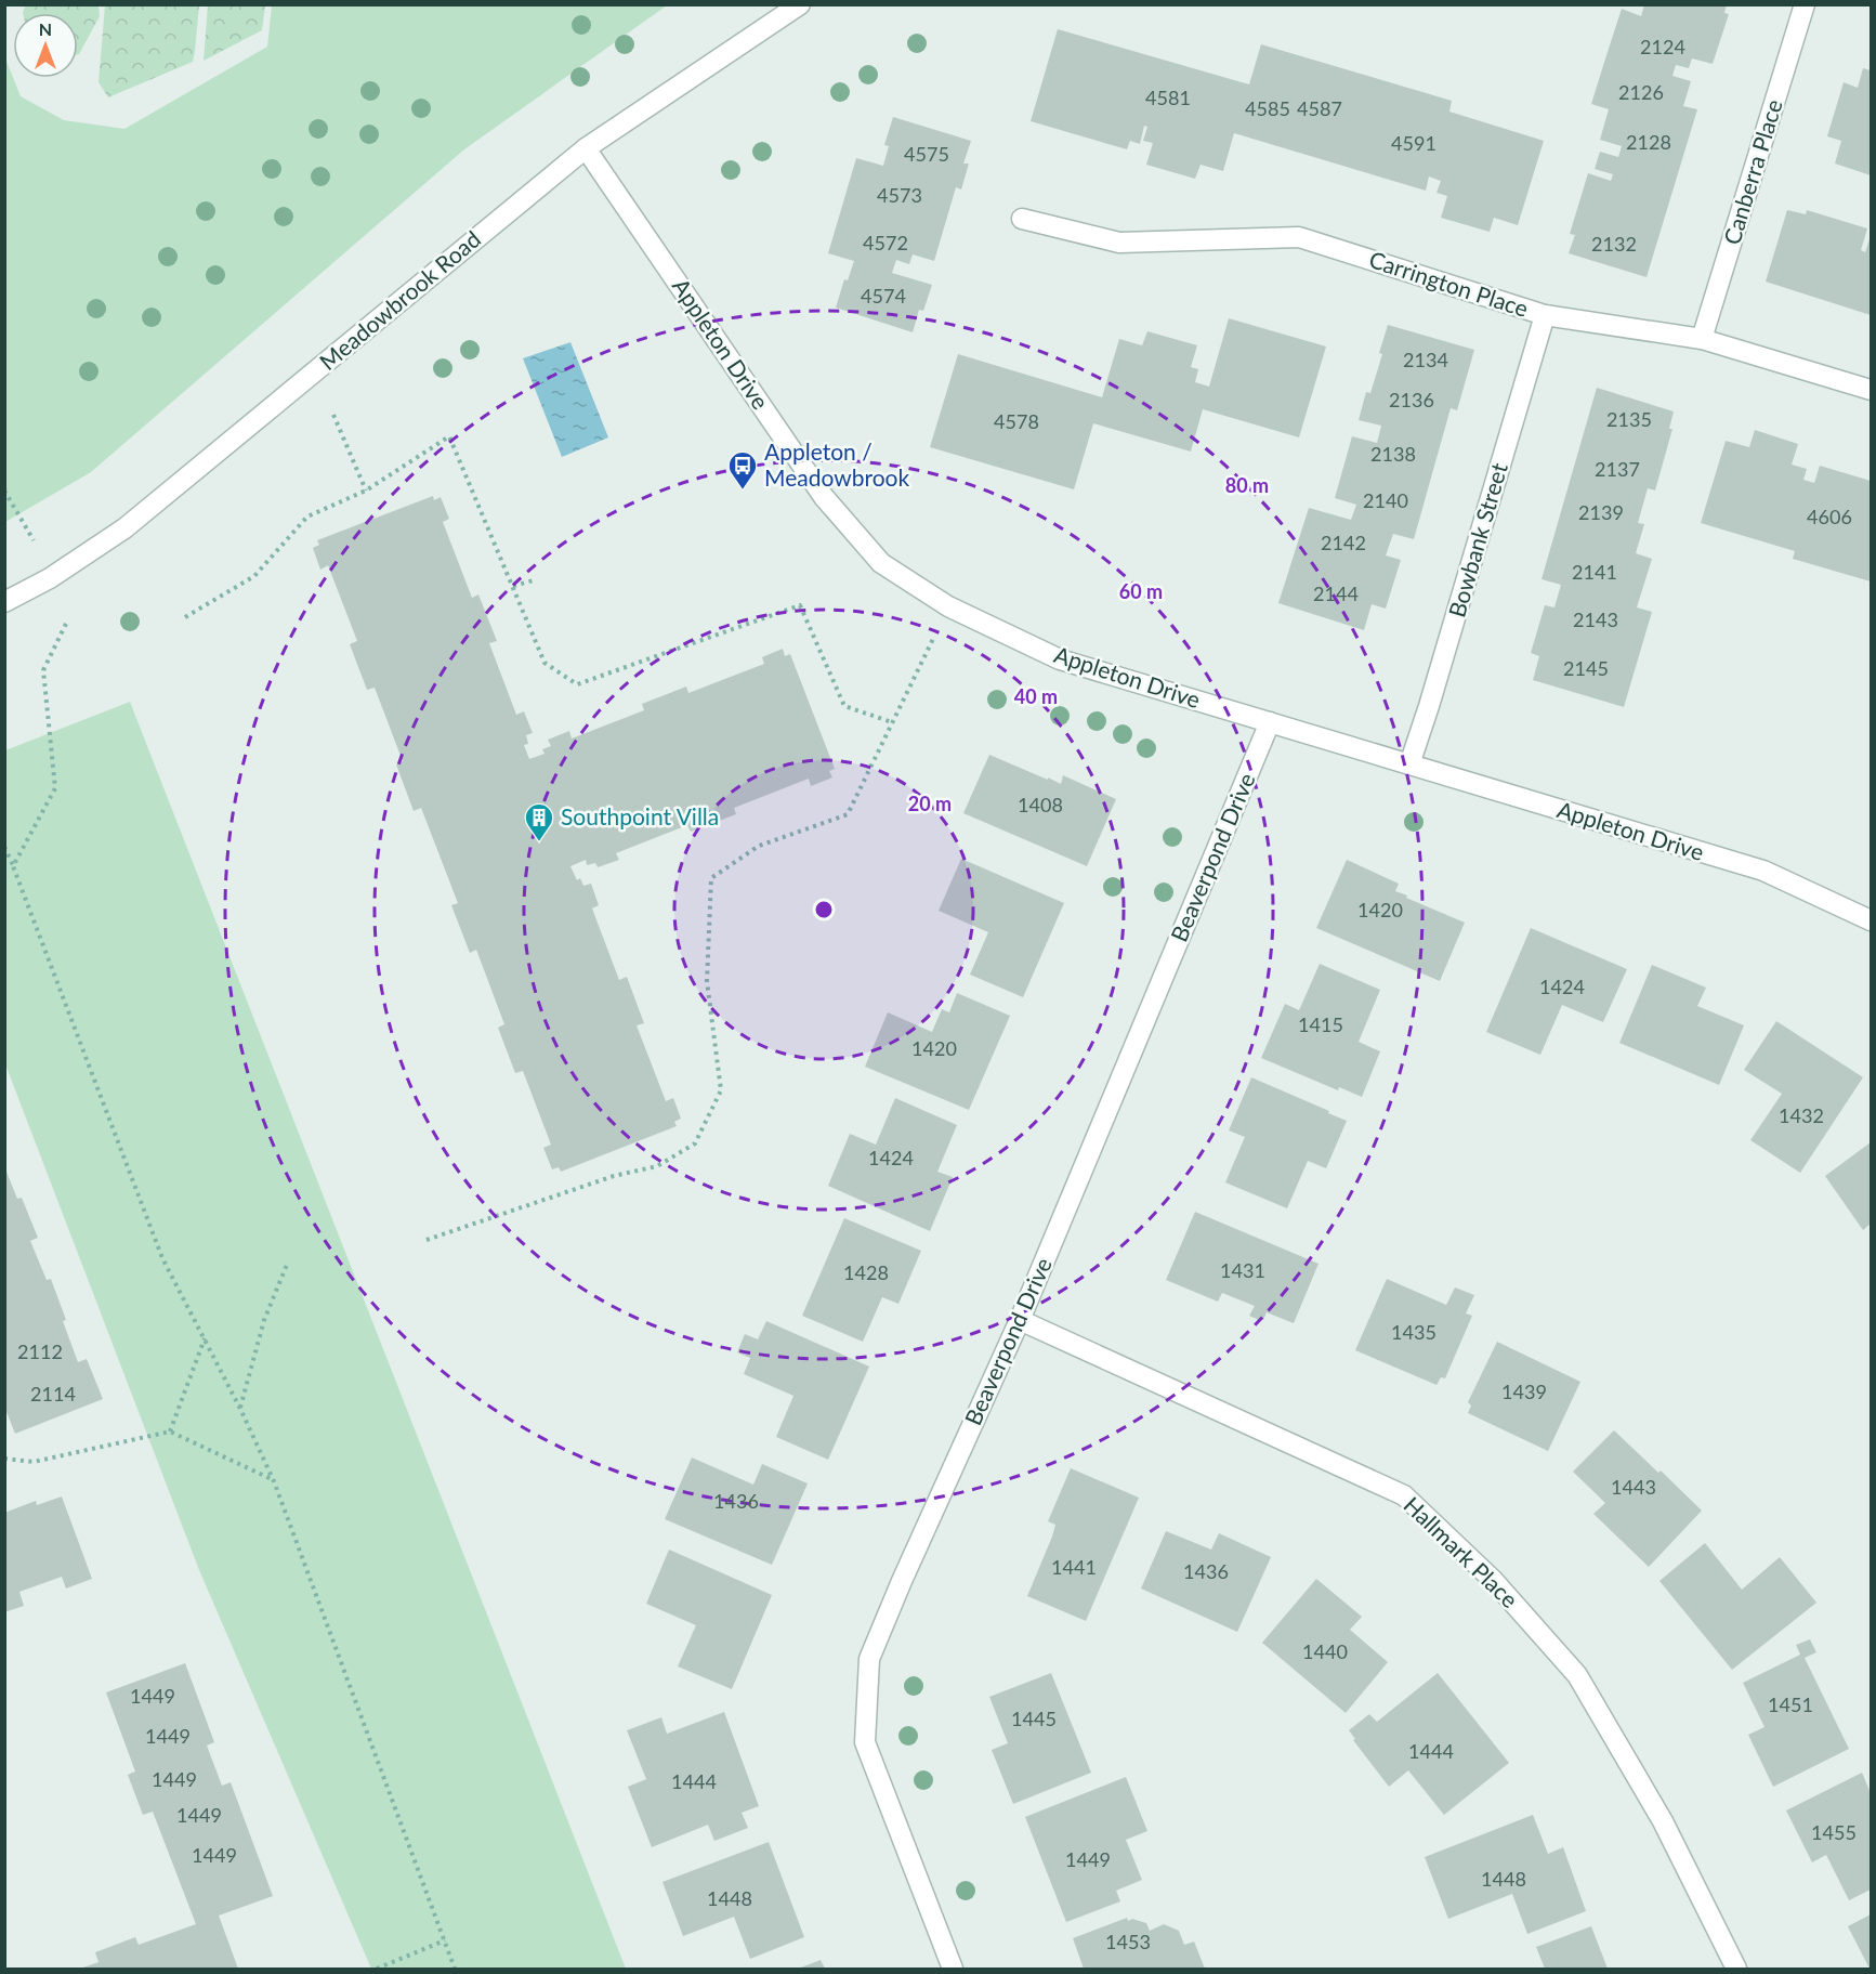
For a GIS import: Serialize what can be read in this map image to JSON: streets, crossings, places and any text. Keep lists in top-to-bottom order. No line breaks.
{"streets":{"street":["Canberra Place","Carrington Place","Meadowbrook Road","Appleton Drive","Bowbank Street","Beaverpond Drive","Hallmark Place"]},"crossings":[["Canberra Place","Carrington Place"],["Carrington Place","Bowbank Street"],["Meadowbrook Road","Appleton Drive"],["Appleton Drive","Bowbank Street"],["Appleton Drive","Beaverpond Drive"],["Beaverpond Drive","Hallmark Place"]],"places":{"bus stop":["Appleton / Meadowbrook"],"building":["Southpoint Villa"]},"house_numbers":["2124","2126","4581","4585","4587","2128","4591","4575","4573","4572","2132","4574","2134","2136","2135","4578","2138","2137","2140","2139","4606","2142","2141","2144","2143","2145","1408","1420","1424","1415","1420","1432","1424","1431","1428","1435","2112","1439","2114","1443","1436","1441","1436","1440","1449","1451","1445","1449","1444","1449","1444","1449","1455","1449","1449","1448","1448","1453"],"north":"top","rings":["80 m","60 m","40 m","20 m"]}
